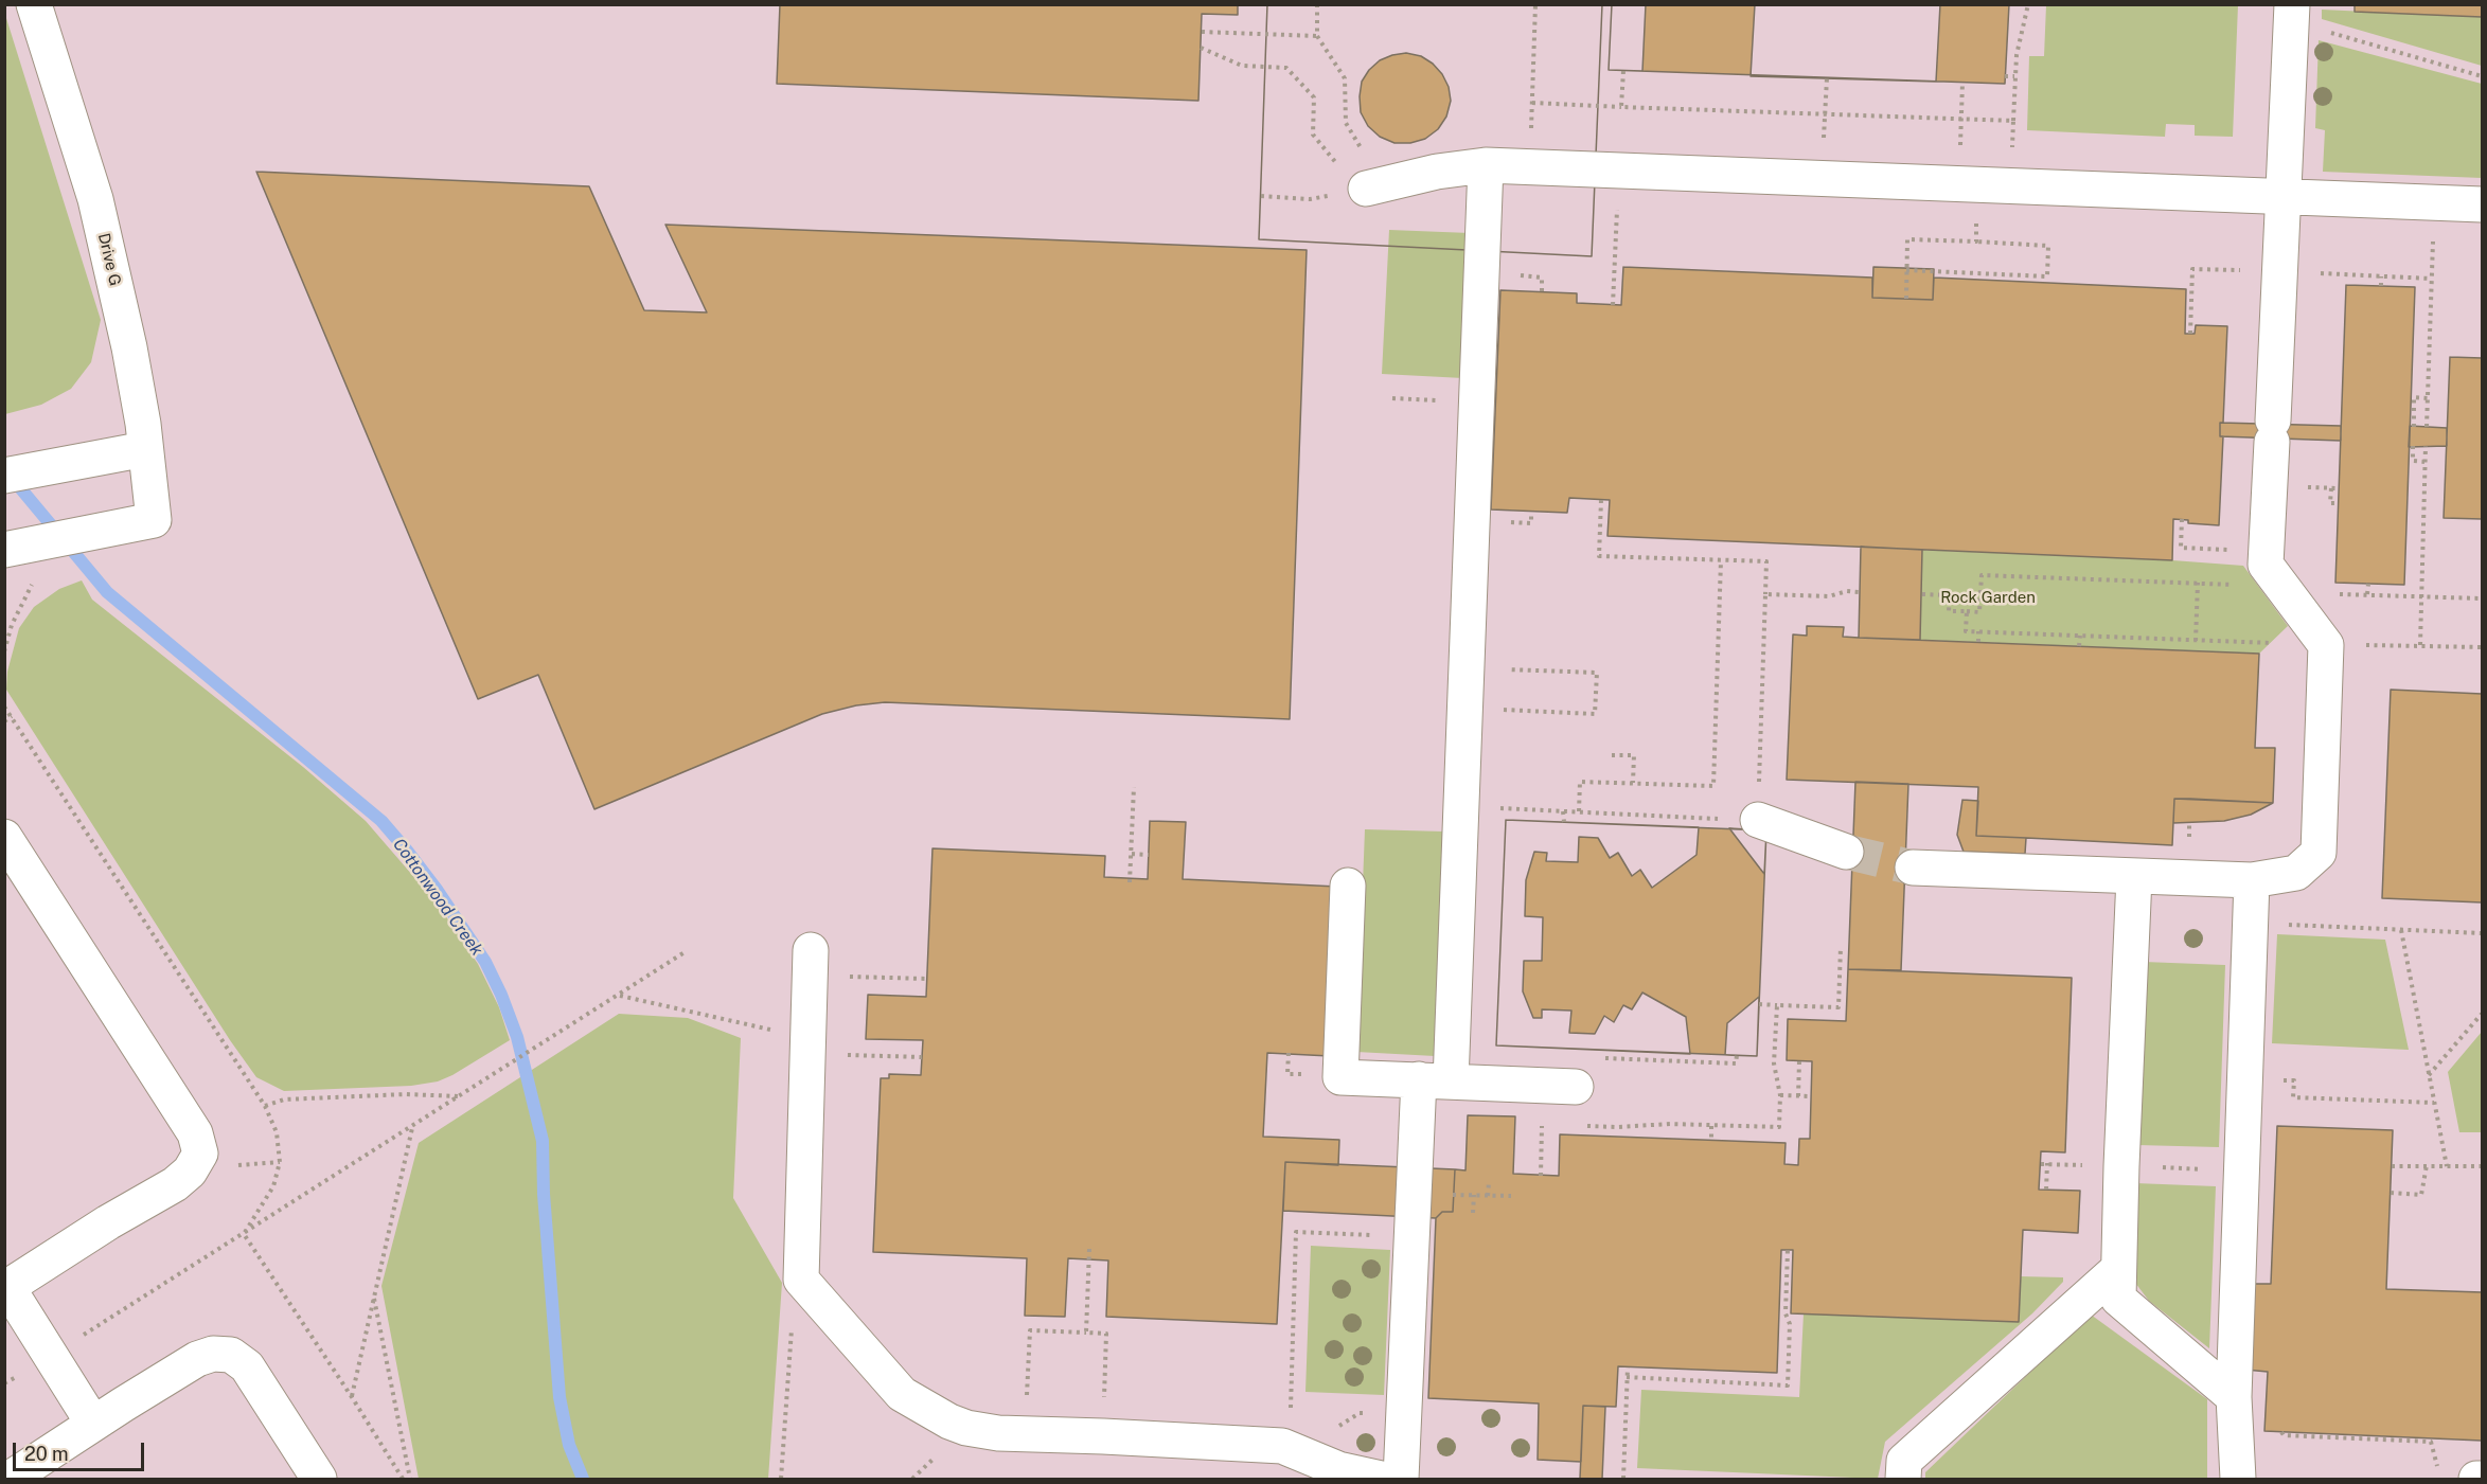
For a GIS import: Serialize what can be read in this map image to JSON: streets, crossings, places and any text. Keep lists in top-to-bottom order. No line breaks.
{"streets":{"street":["Drive G"]},"water":["Cottonwood Creek"],"parks":["Rock Garden"],"scale_bar":"20 m"}
